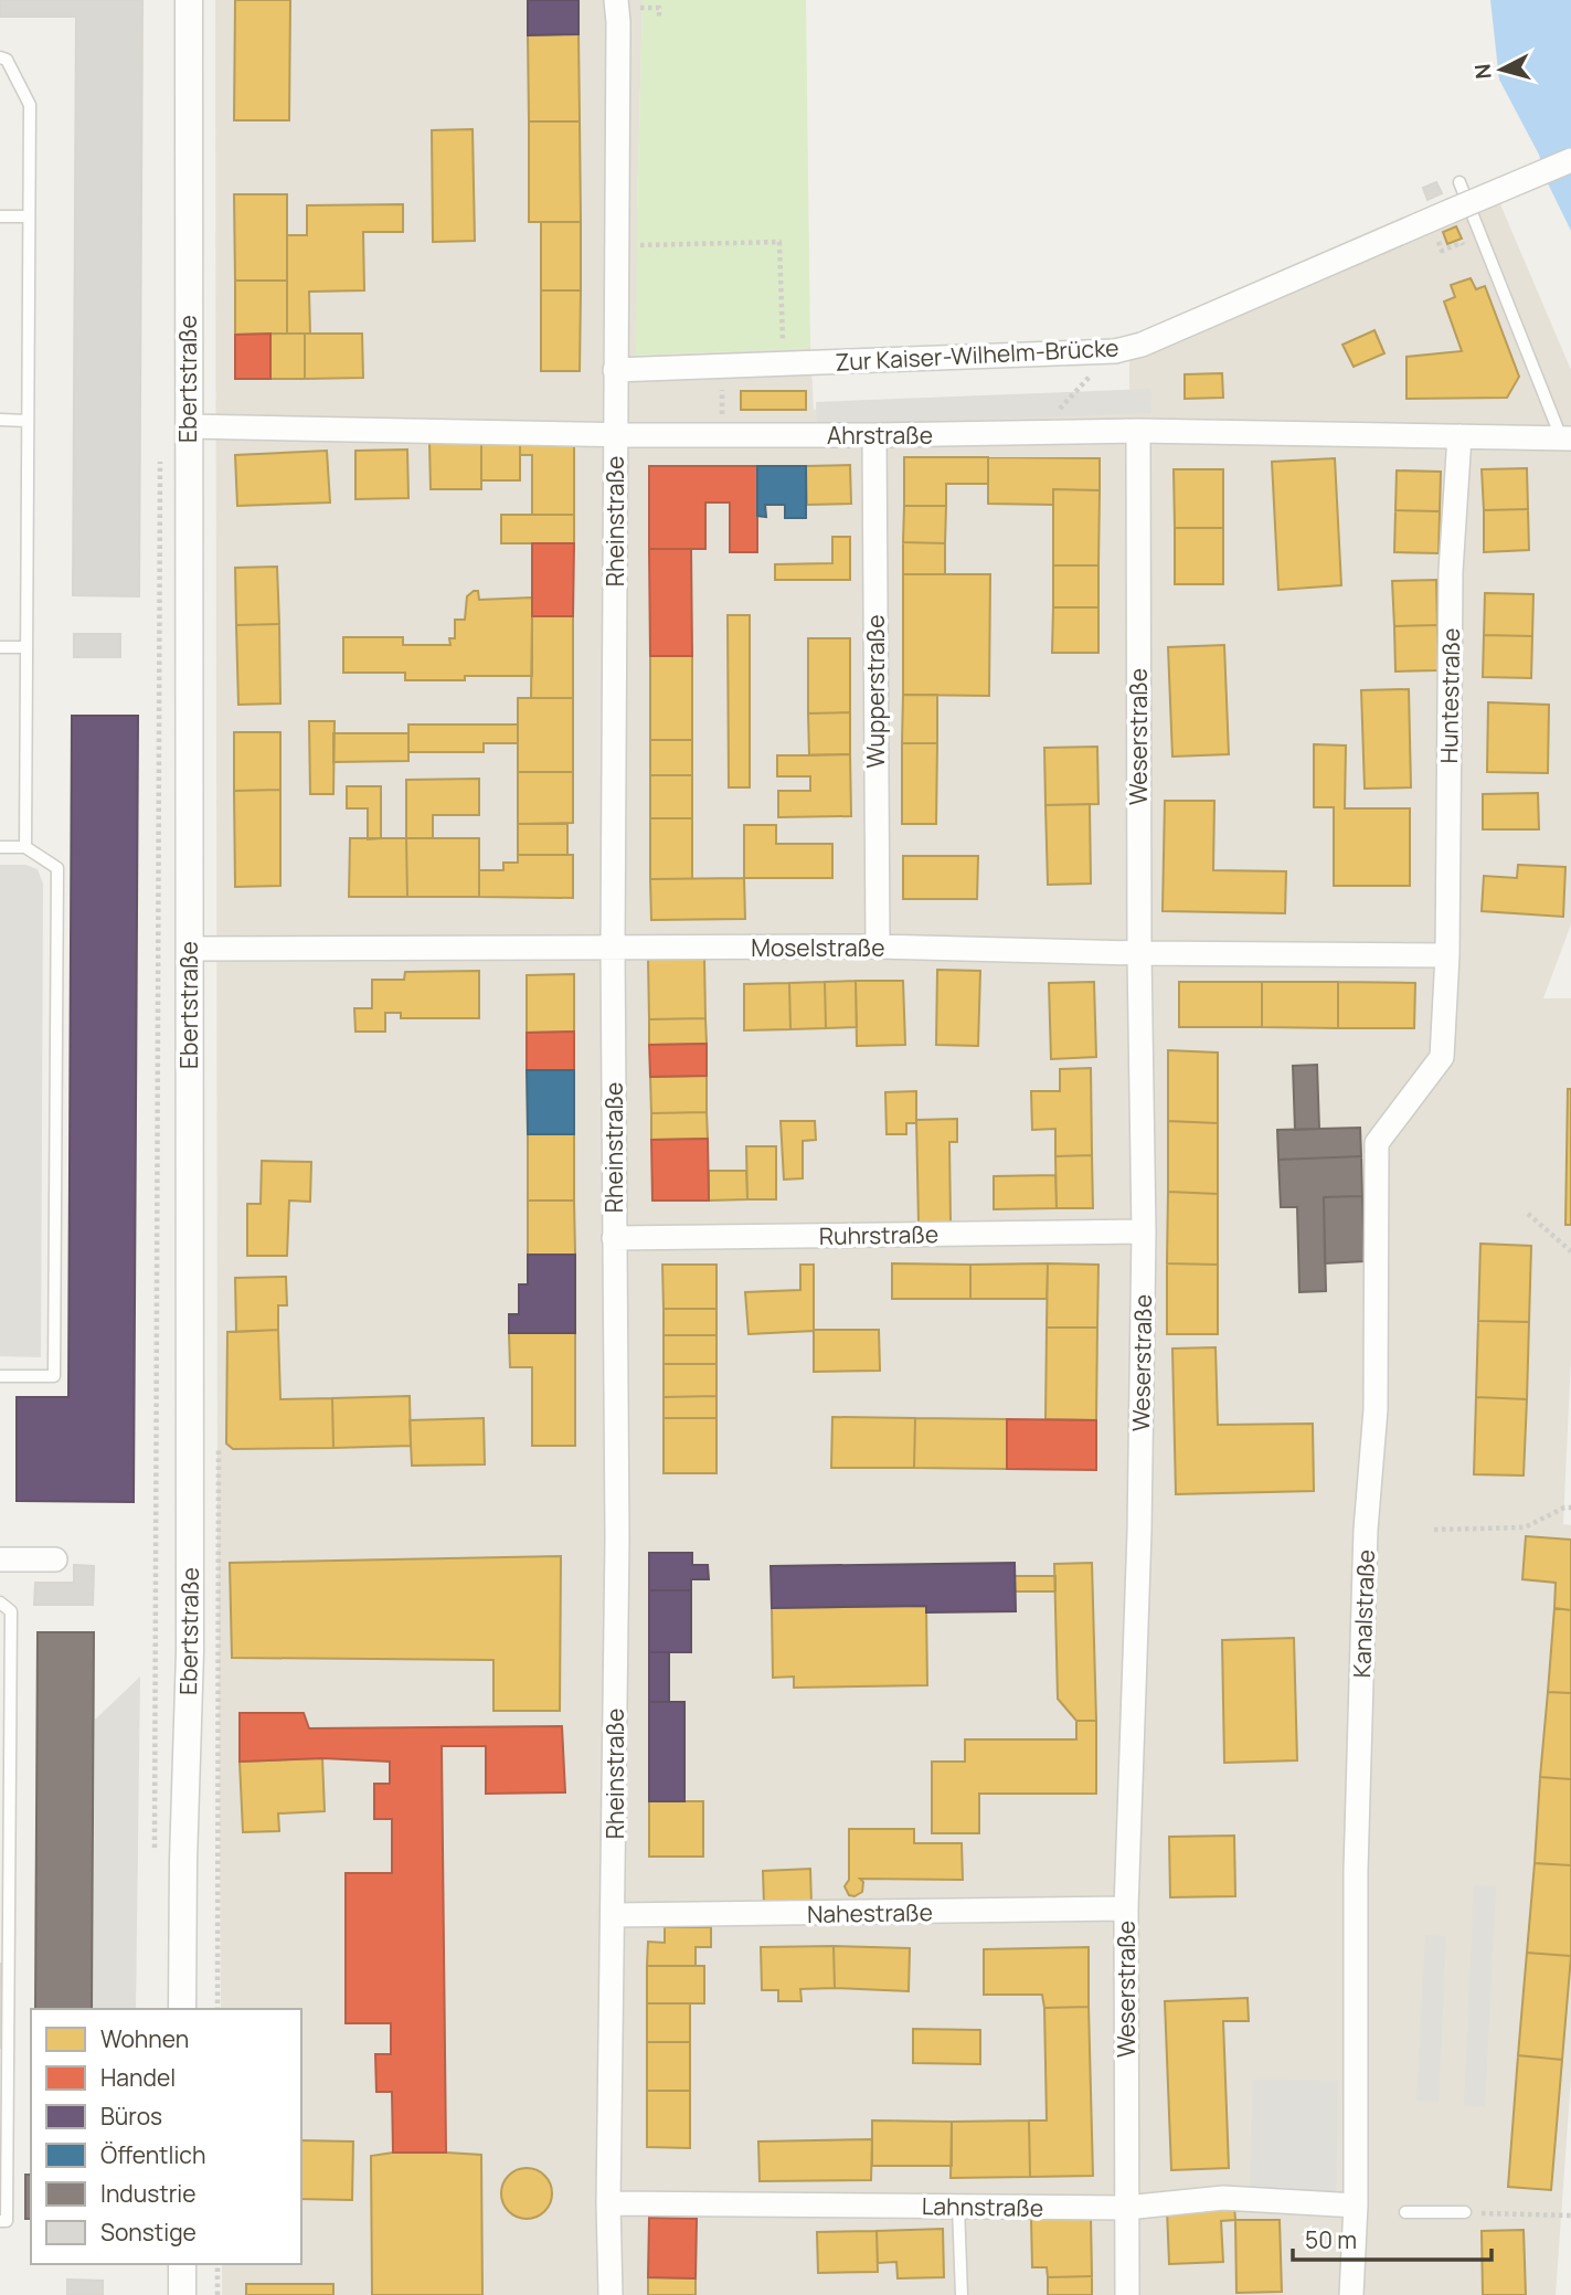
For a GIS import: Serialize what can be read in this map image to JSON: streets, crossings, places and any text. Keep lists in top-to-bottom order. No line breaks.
{"streets":{"street":["Zur Kaiser-Wilhelm-Brücke","Ebertstraße","Ahrstraße","Rheinstraße","Wupperstraße","Huntestraße","Weserstraße","Moselstraße","Ruhrstraße","Kanalstraße","Nahestraße","Lahnstraße"]},"crossings":[["Zur Kaiser-Wilhelm-Brücke","Rheinstraße"],["Ebertstraße","Ahrstraße"],["Ebertstraße","Moselstraße"],["Ahrstraße","Rheinstraße"],["Ahrstraße","Wupperstraße"],["Ahrstraße","Huntestraße"],["Ahrstraße","Weserstraße"],["Rheinstraße","Moselstraße"],["Rheinstraße","Ruhrstraße"],["Rheinstraße","Nahestraße"],["Rheinstraße","Lahnstraße"],["Wupperstraße","Moselstraße"],["Huntestraße","Moselstraße"],["Huntestraße","Kanalstraße"],["Weserstraße","Moselstraße"],["Weserstraße","Ruhrstraße"],["Weserstraße","Nahestraße"],["Weserstraße","Lahnstraße"],["Moselstraße","Kanalstraße"],["Kanalstraße","Lahnstraße"]],"legend":["Wohnen","Handel","Büros","Öffentlich","Industrie","Sonstige"],"scale_bar":"50 m","north":"left"}
